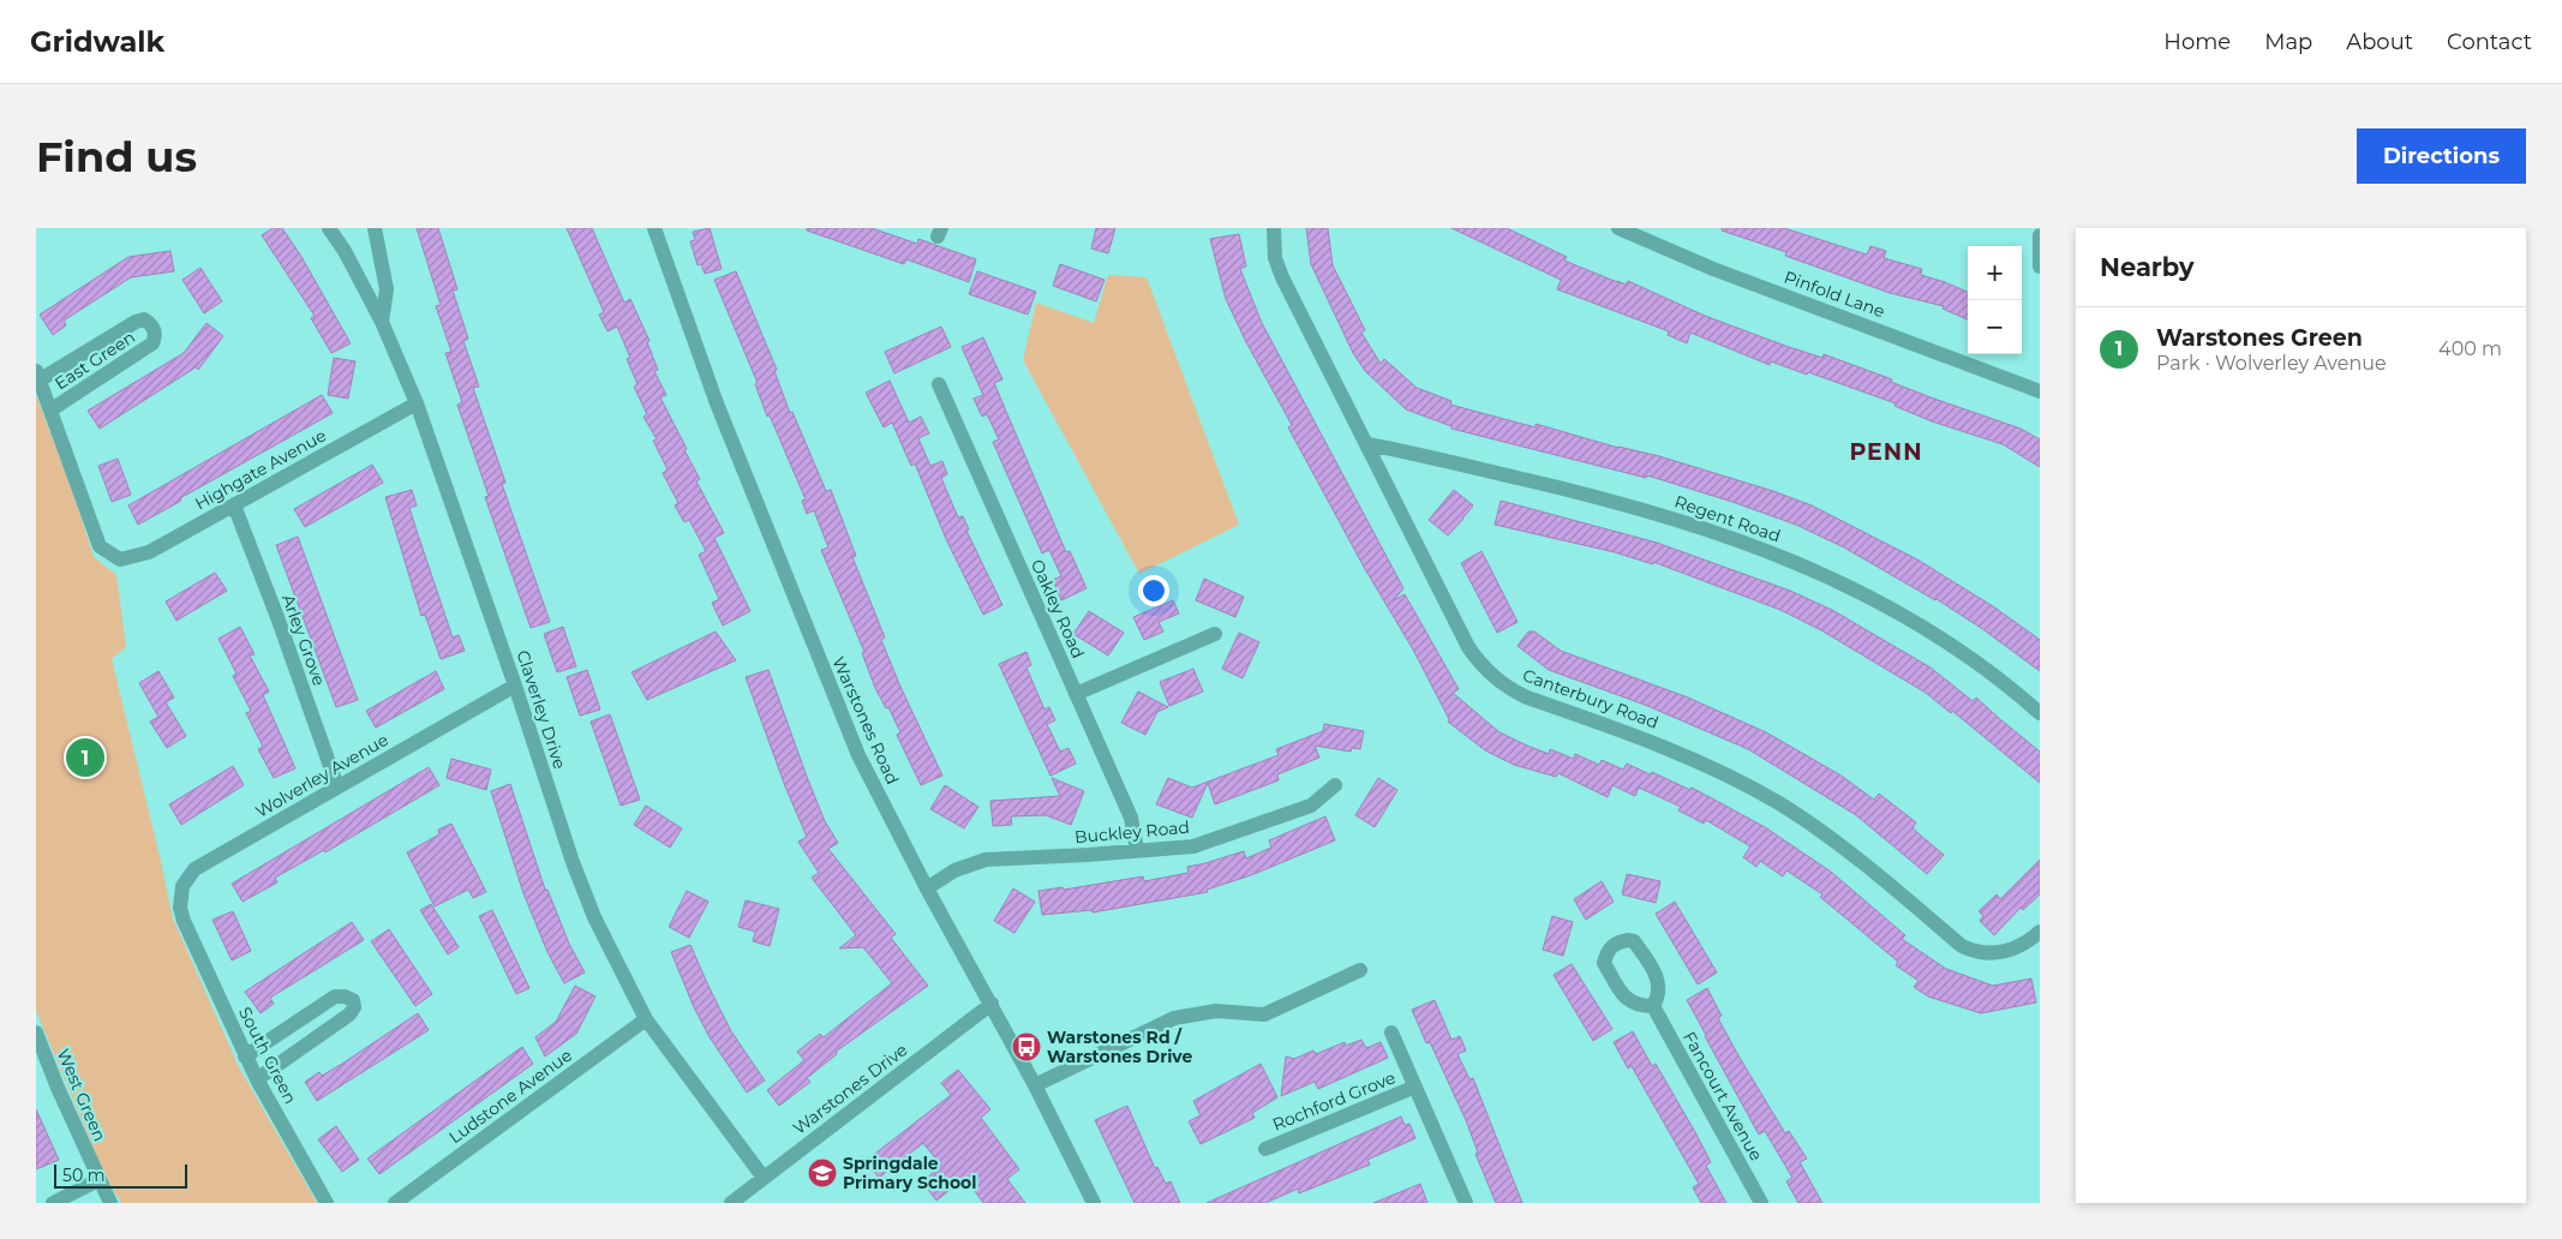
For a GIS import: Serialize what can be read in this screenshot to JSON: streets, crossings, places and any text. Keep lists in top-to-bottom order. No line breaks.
{"streets":{"street":["Pinfold Lane","East Green","Highgate Avenue","Regent Road","Oakley Road","Arley Grove","Canterbury Road","Claverley Drive","Warstones Road","Wolverley Avenue","Buckley Road","South Green","Warstones Drive","West Green","Ludstone Avenue","Fancourt Avenue","Rochford Grove"]},"crossings":[["East Green","Highgate Avenue"],["Highgate Avenue","Arley Grove"],["Highgate Avenue","Claverley Drive"],["Regent Road","Canterbury Road"],["Oakley Road","Buckley Road"],["Arley Grove","Wolverley Avenue"],["Claverley Drive","Wolverley Avenue"],["Claverley Drive","Warstones Drive"],["Claverley Drive","Ludstone Avenue"],["Warstones Road","Buckley Road"],["Warstones Road","Warstones Drive"],["Wolverley Avenue","South Green"]],"districts":["PENN"],"places":{"bus stop":["Warstones Rd / Warstones Drive"],"school or university":["Springdale Primary School"]},"scale_bar":"50 m","page":{"header":"Gridwalk","nav":["Home","Map","About","Contact"],"buttons":"Directions","title":"Find us","heading":"Nearby","map_buttons":["+","−"],"list":[{"mark":"1","name":"Warstones Green","note":"Park · Wolverley Avenue","value":"400 m"}],"pins":"1","scale":"50 m"}}
